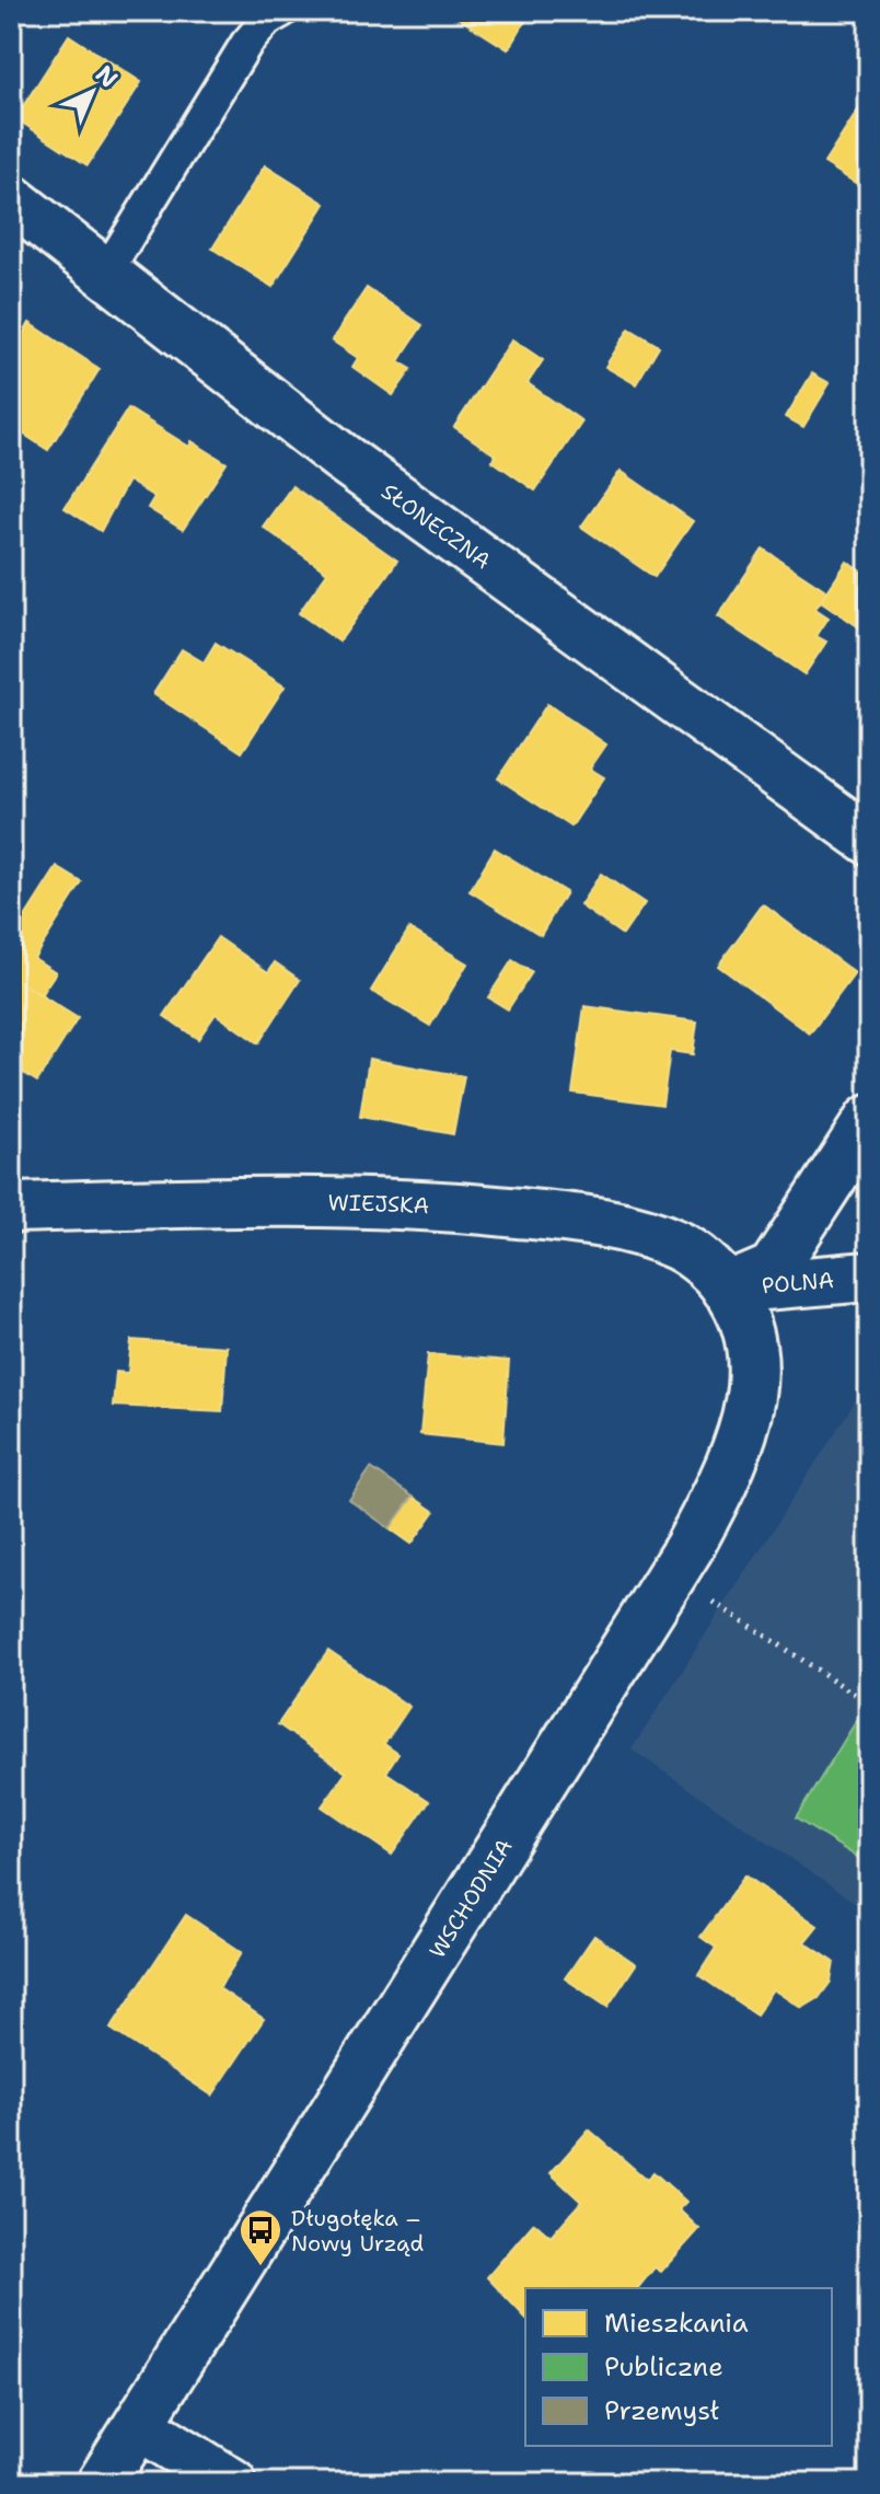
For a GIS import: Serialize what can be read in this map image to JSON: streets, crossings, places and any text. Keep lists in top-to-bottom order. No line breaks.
{"streets":{"street":["SŁONECZNA","WIEJSKA","POLNA","WSCHODNIA"]},"crossings":[["WIEJSKA","POLNA"],["WIEJSKA","WSCHODNIA"],["POLNA","WSCHODNIA"]],"places":{"bus stop":["Długołęka – Nowy Urząd"]},"legend":["Mieszkania","Publiczne","Przemysł"],"north":"top right"}
